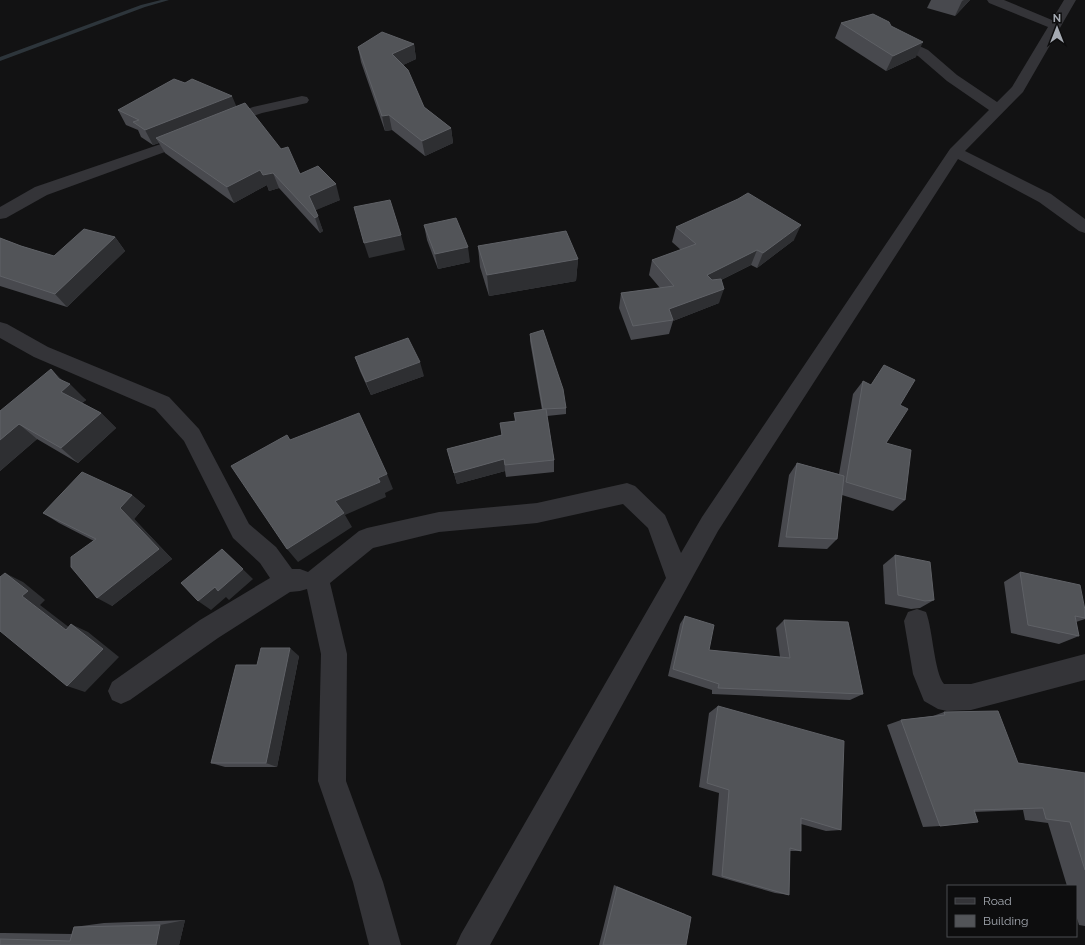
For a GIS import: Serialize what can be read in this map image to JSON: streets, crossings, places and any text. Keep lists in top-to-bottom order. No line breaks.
{"legend":["Road","Building"],"north":"top"}
